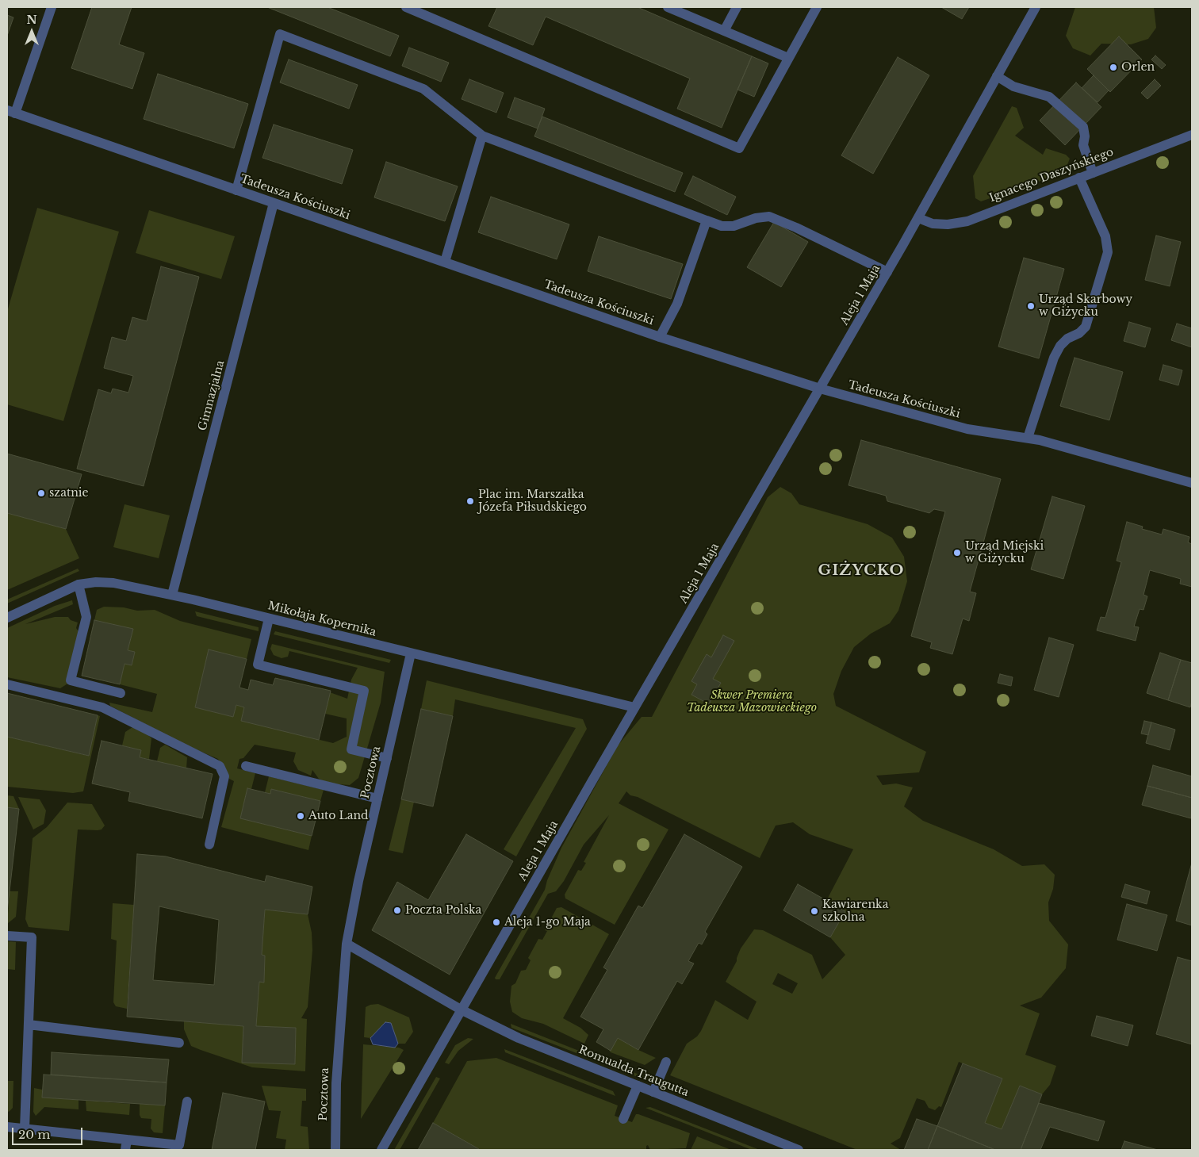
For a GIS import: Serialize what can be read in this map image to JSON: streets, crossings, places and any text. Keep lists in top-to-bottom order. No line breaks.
{"streets":{"street":["Ignacego Daszyńskiego","Tadeusza Kościuszki","Aleja 1 Maja","Gimnazjalna","Mikołaja Kopernika","Pocztowa","Romualda Traugutta"]},"crossings":[["Ignacego Daszyńskiego","Aleja 1 Maja"],["Tadeusza Kościuszki","Aleja 1 Maja"],["Tadeusza Kościuszki","Gimnazjalna"],["Aleja 1 Maja","Mikołaja Kopernika"],["Aleja 1 Maja","Romualda Traugutta"],["Gimnazjalna","Mikołaja Kopernika"],["Mikołaja Kopernika","Pocztowa"]],"districts":["GIŻYCKO"],"parks":["Skwer Premiera Tadeusza Mazowieckiego"],"places":["Orlen","Urząd Skarbowy w Giżycku","szatnie","Plac im. Marszałka Józefa Piłsudskiego","Urząd Miejski w Giżycku","Auto Land","Poczta Polska","Kawiarenka szkolna","Aleja 1-go Maja"],"scale_bar":"20 m","north":"top"}
